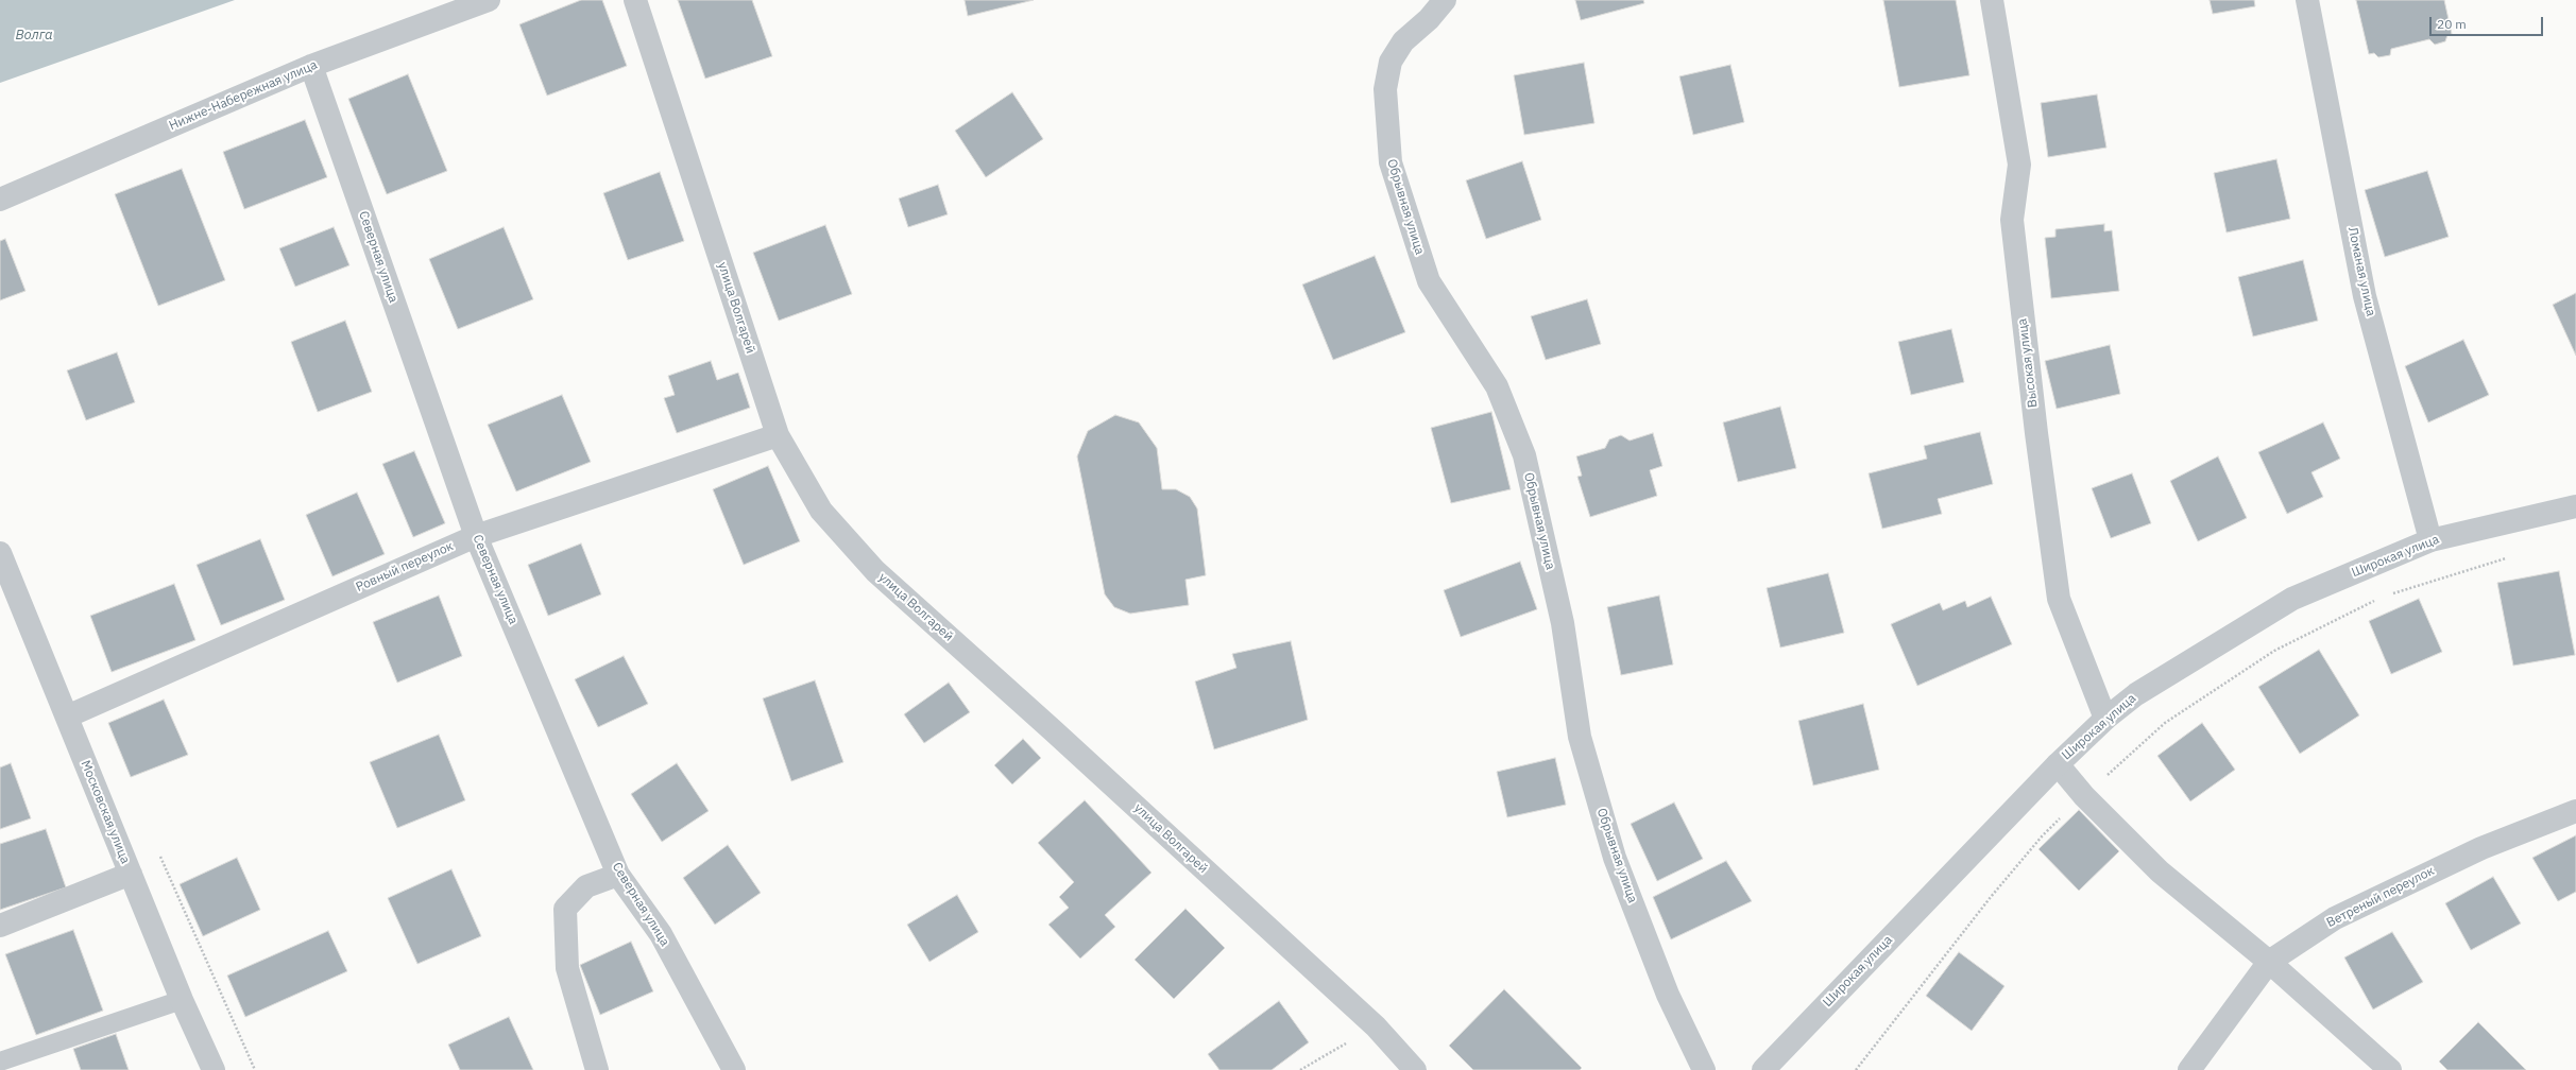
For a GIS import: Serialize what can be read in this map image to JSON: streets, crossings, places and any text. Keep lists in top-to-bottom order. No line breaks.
{"streets":{"street":["Нижне-Набережная улица","Обрывная улица","Северная улица","Ломаная улица","улица Волгарей","Высокая улица","Широкая улица","Ровный переулок","Московская улица","Ветреный переулок"]},"crossings":[["Нижне-Набережная улица","Северная улица"],["Северная улица","Ровный переулок"],["Ломаная улица","Широкая улица"],["улица Волгарей","Ровный переулок"],["Высокая улица","Широкая улица"],["Ровный переулок","Московская улица"]],"water":["Волга"],"scale_bar":"20 m"}
